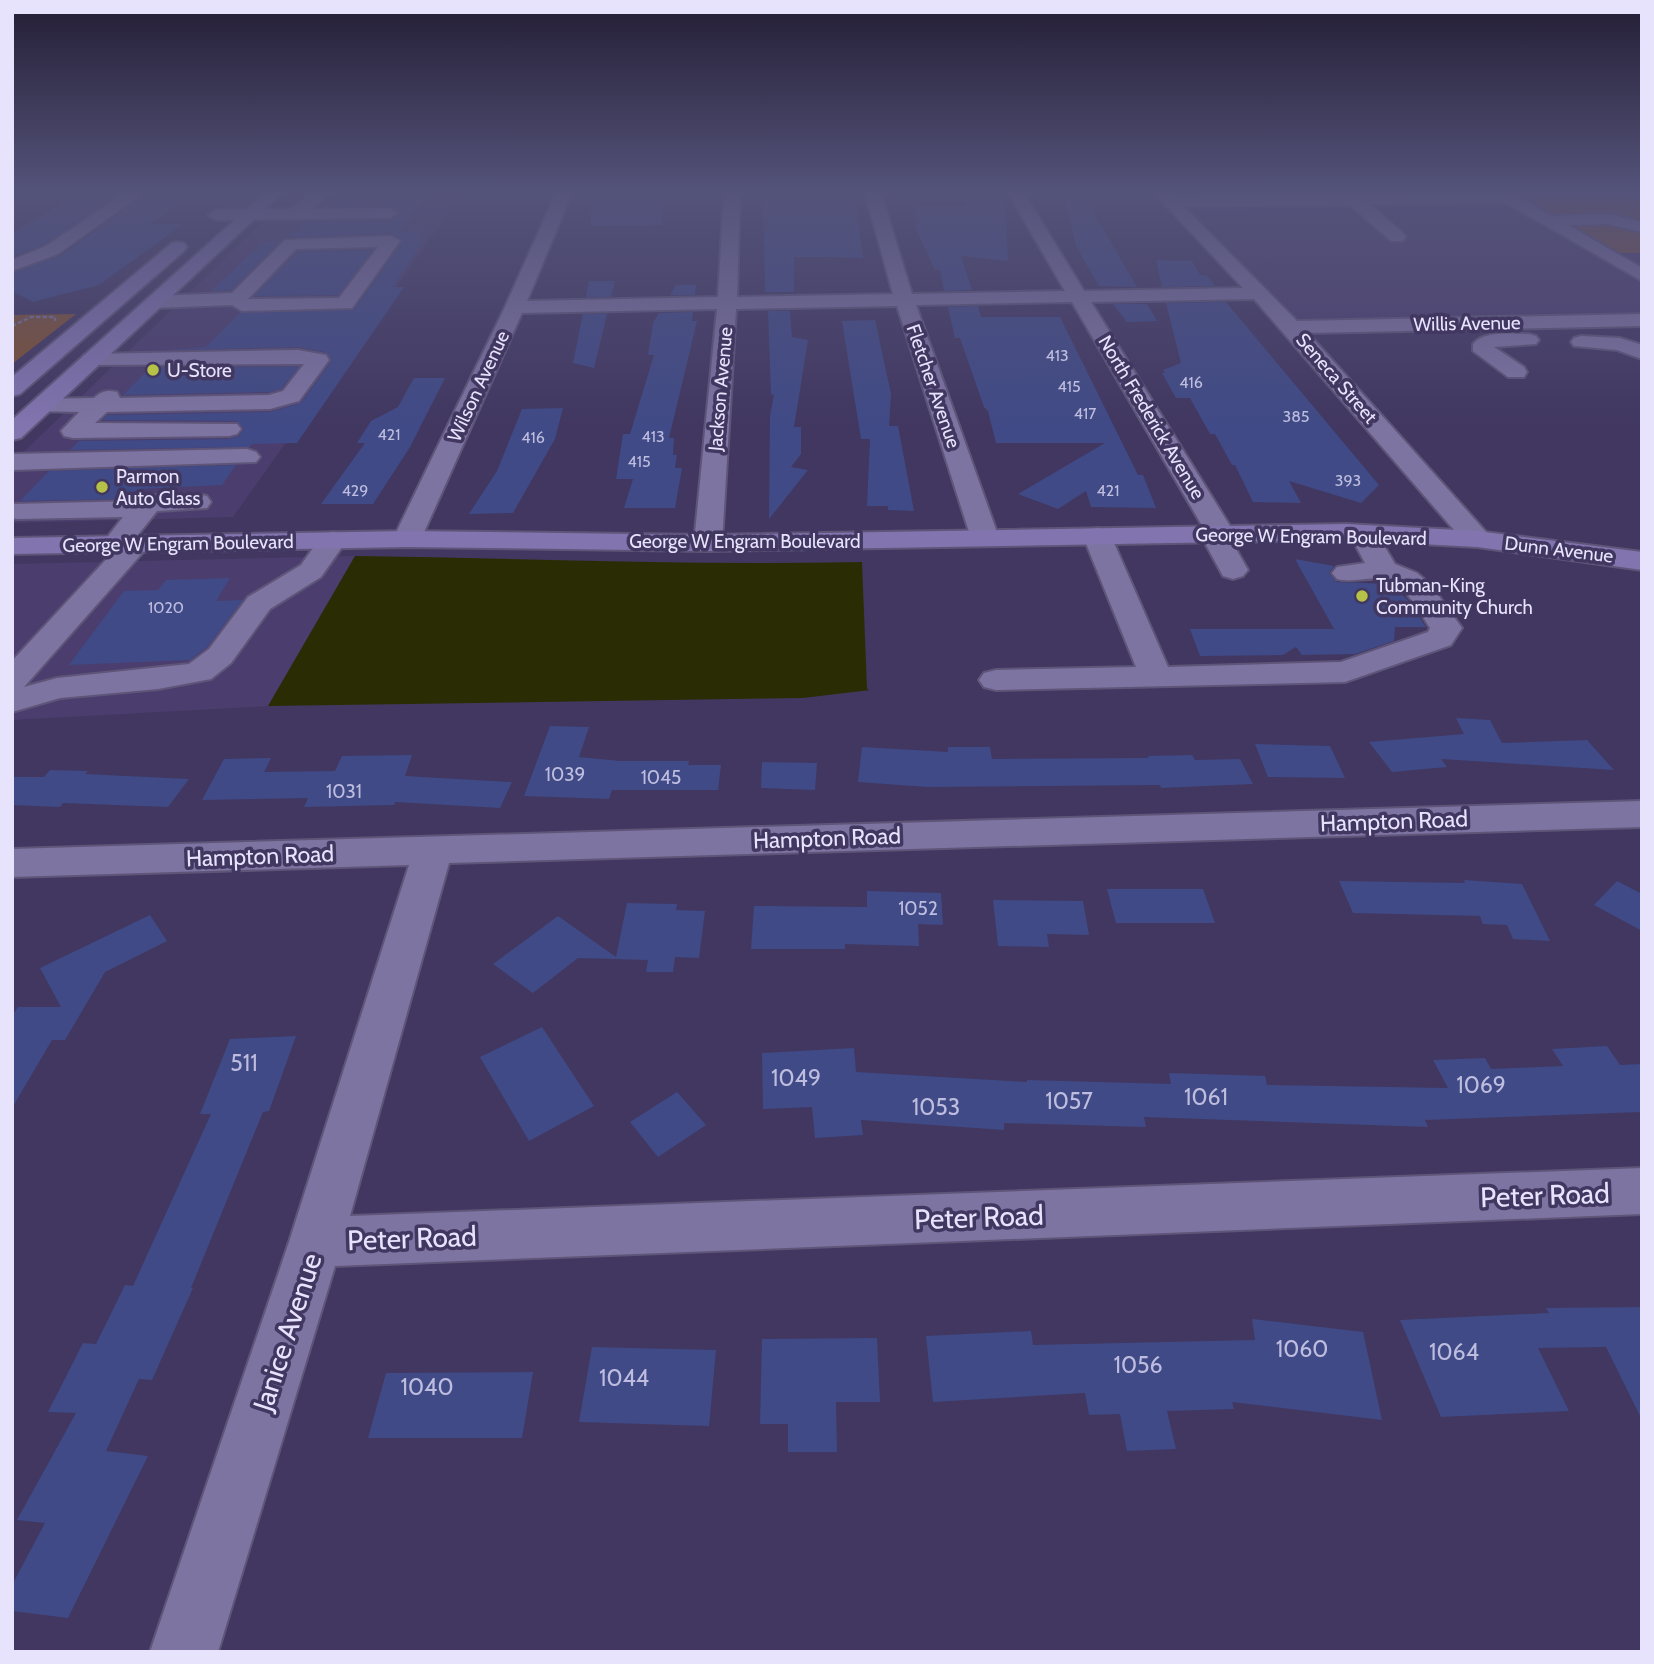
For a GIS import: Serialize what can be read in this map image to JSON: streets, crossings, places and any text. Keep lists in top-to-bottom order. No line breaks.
{"streets":{"main road":["George W Engram Boulevard","Dunn Avenue"],"street":["Willis Avenue","Seneca Street","Wilson Avenue","Fletcher Avenue","Jackson Avenue","North Frederick Avenue","Hampton Road","Peter Road","Janice Avenue"]},"crossings":[["Willis Avenue","Seneca Street"],["Seneca Street","George W Engram Boulevard"],["Seneca Street","Dunn Avenue"],["Wilson Avenue","George W Engram Boulevard"],["Fletcher Avenue","George W Engram Boulevard"],["Jackson Avenue","George W Engram Boulevard"],["North Frederick Avenue","George W Engram Boulevard"],["George W Engram Boulevard","Dunn Avenue"],["Hampton Road","Janice Avenue"],["Peter Road","Janice Avenue"]],"places":["U-Store","Parmon Auto Glass","Tubman-King Community Church"],"house_numbers":["413","416","415","417","385","421","413","416","415","393","429","421","1020","1039","1045","1031","1052","511","1049","1069","1061","1057","1053","1060","1064","1056","1044","1040"]}
